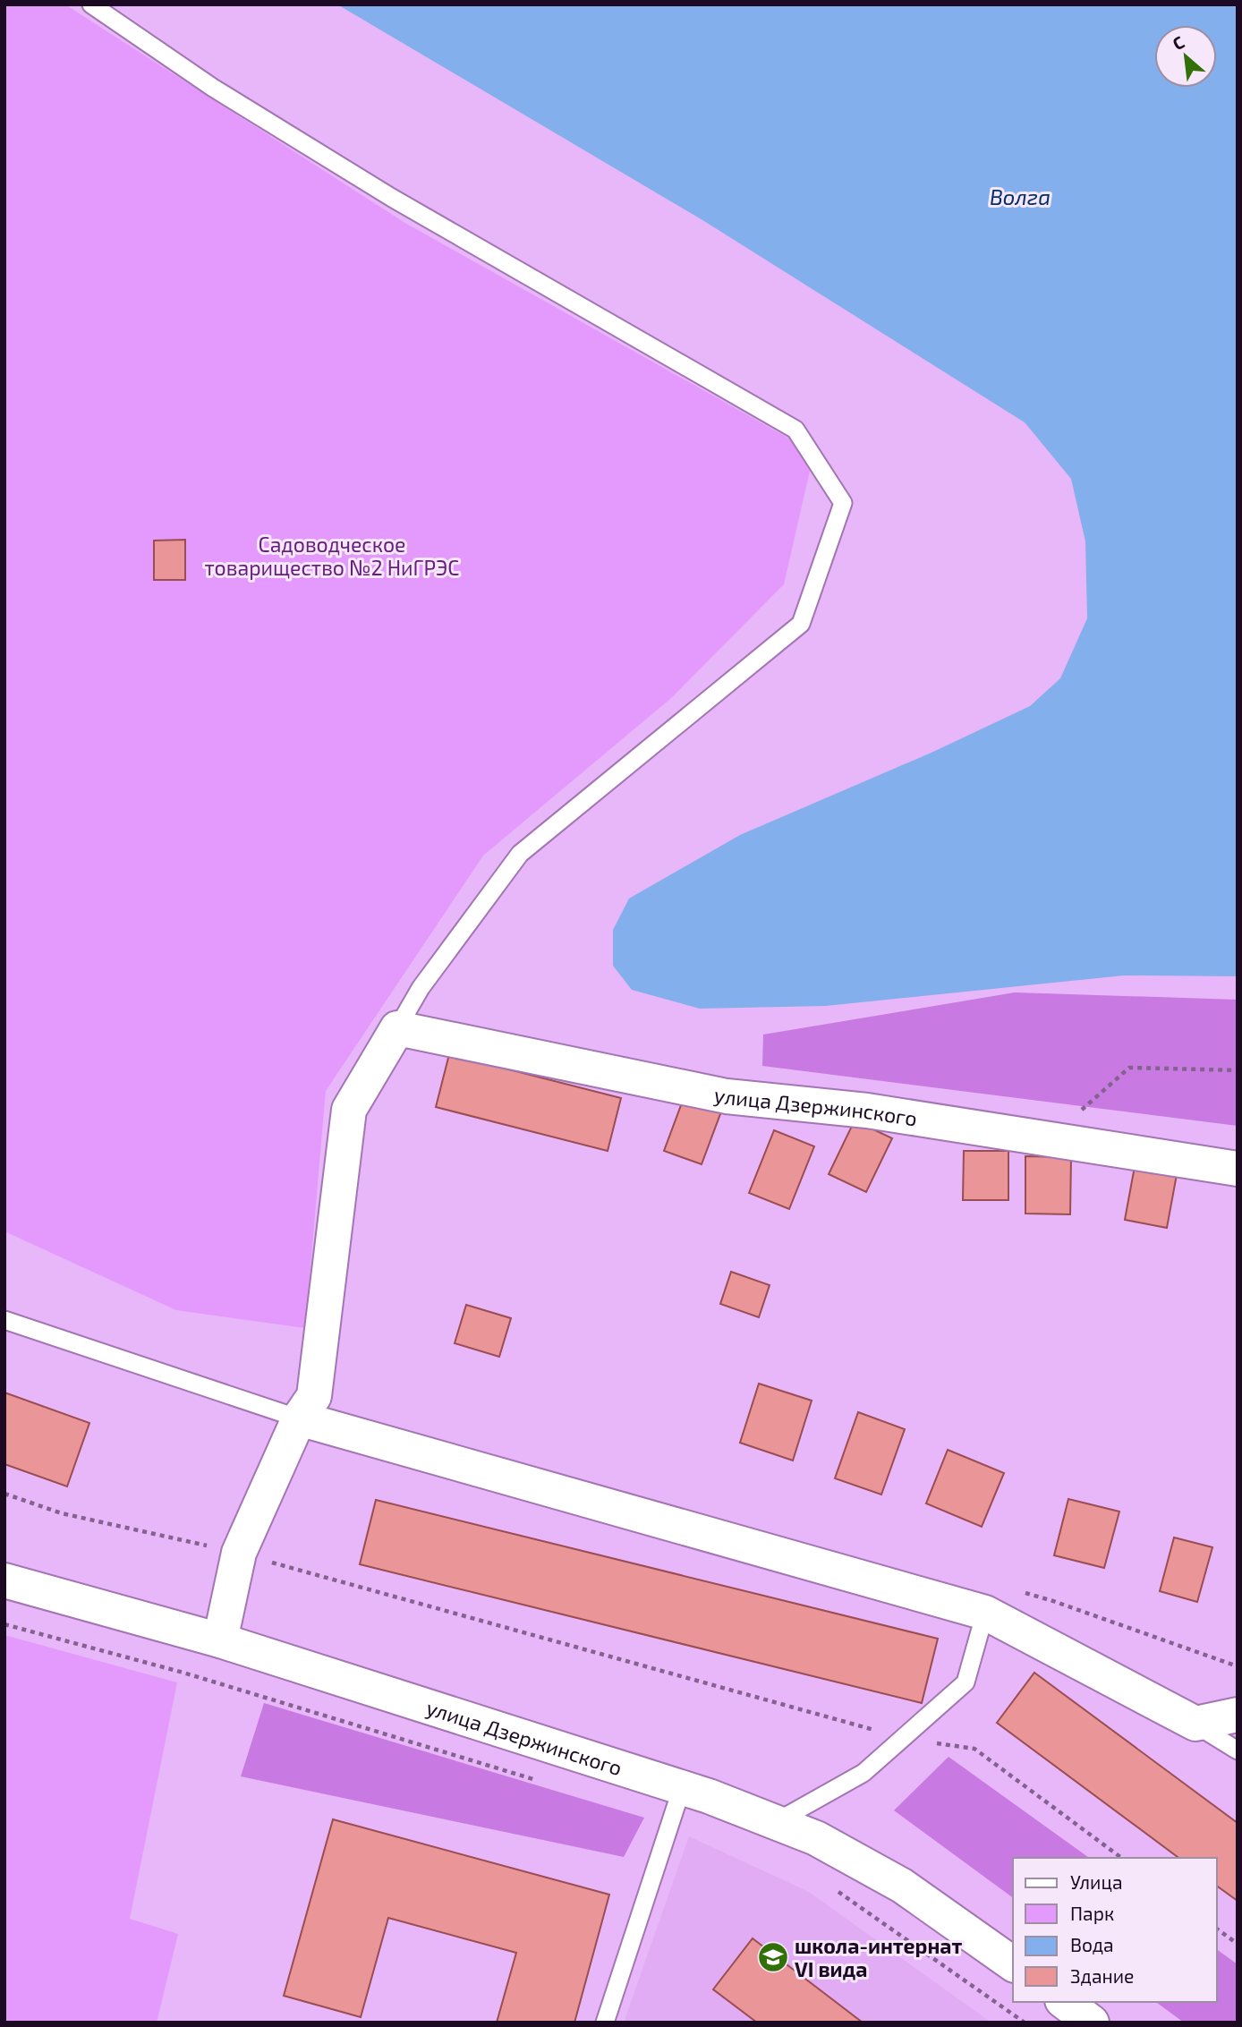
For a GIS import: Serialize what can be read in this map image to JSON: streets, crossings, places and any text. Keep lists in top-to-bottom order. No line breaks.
{"streets":{"street":["улица Дзержинского"]},"water":["Волга"],"parks":["Садоводческое товарищество №2 НиГРЭС"],"places":{"school or university":["школа-интернат VI вида"]},"legend":["Улица","Парк","Вода","Здание"],"north":"top left"}
